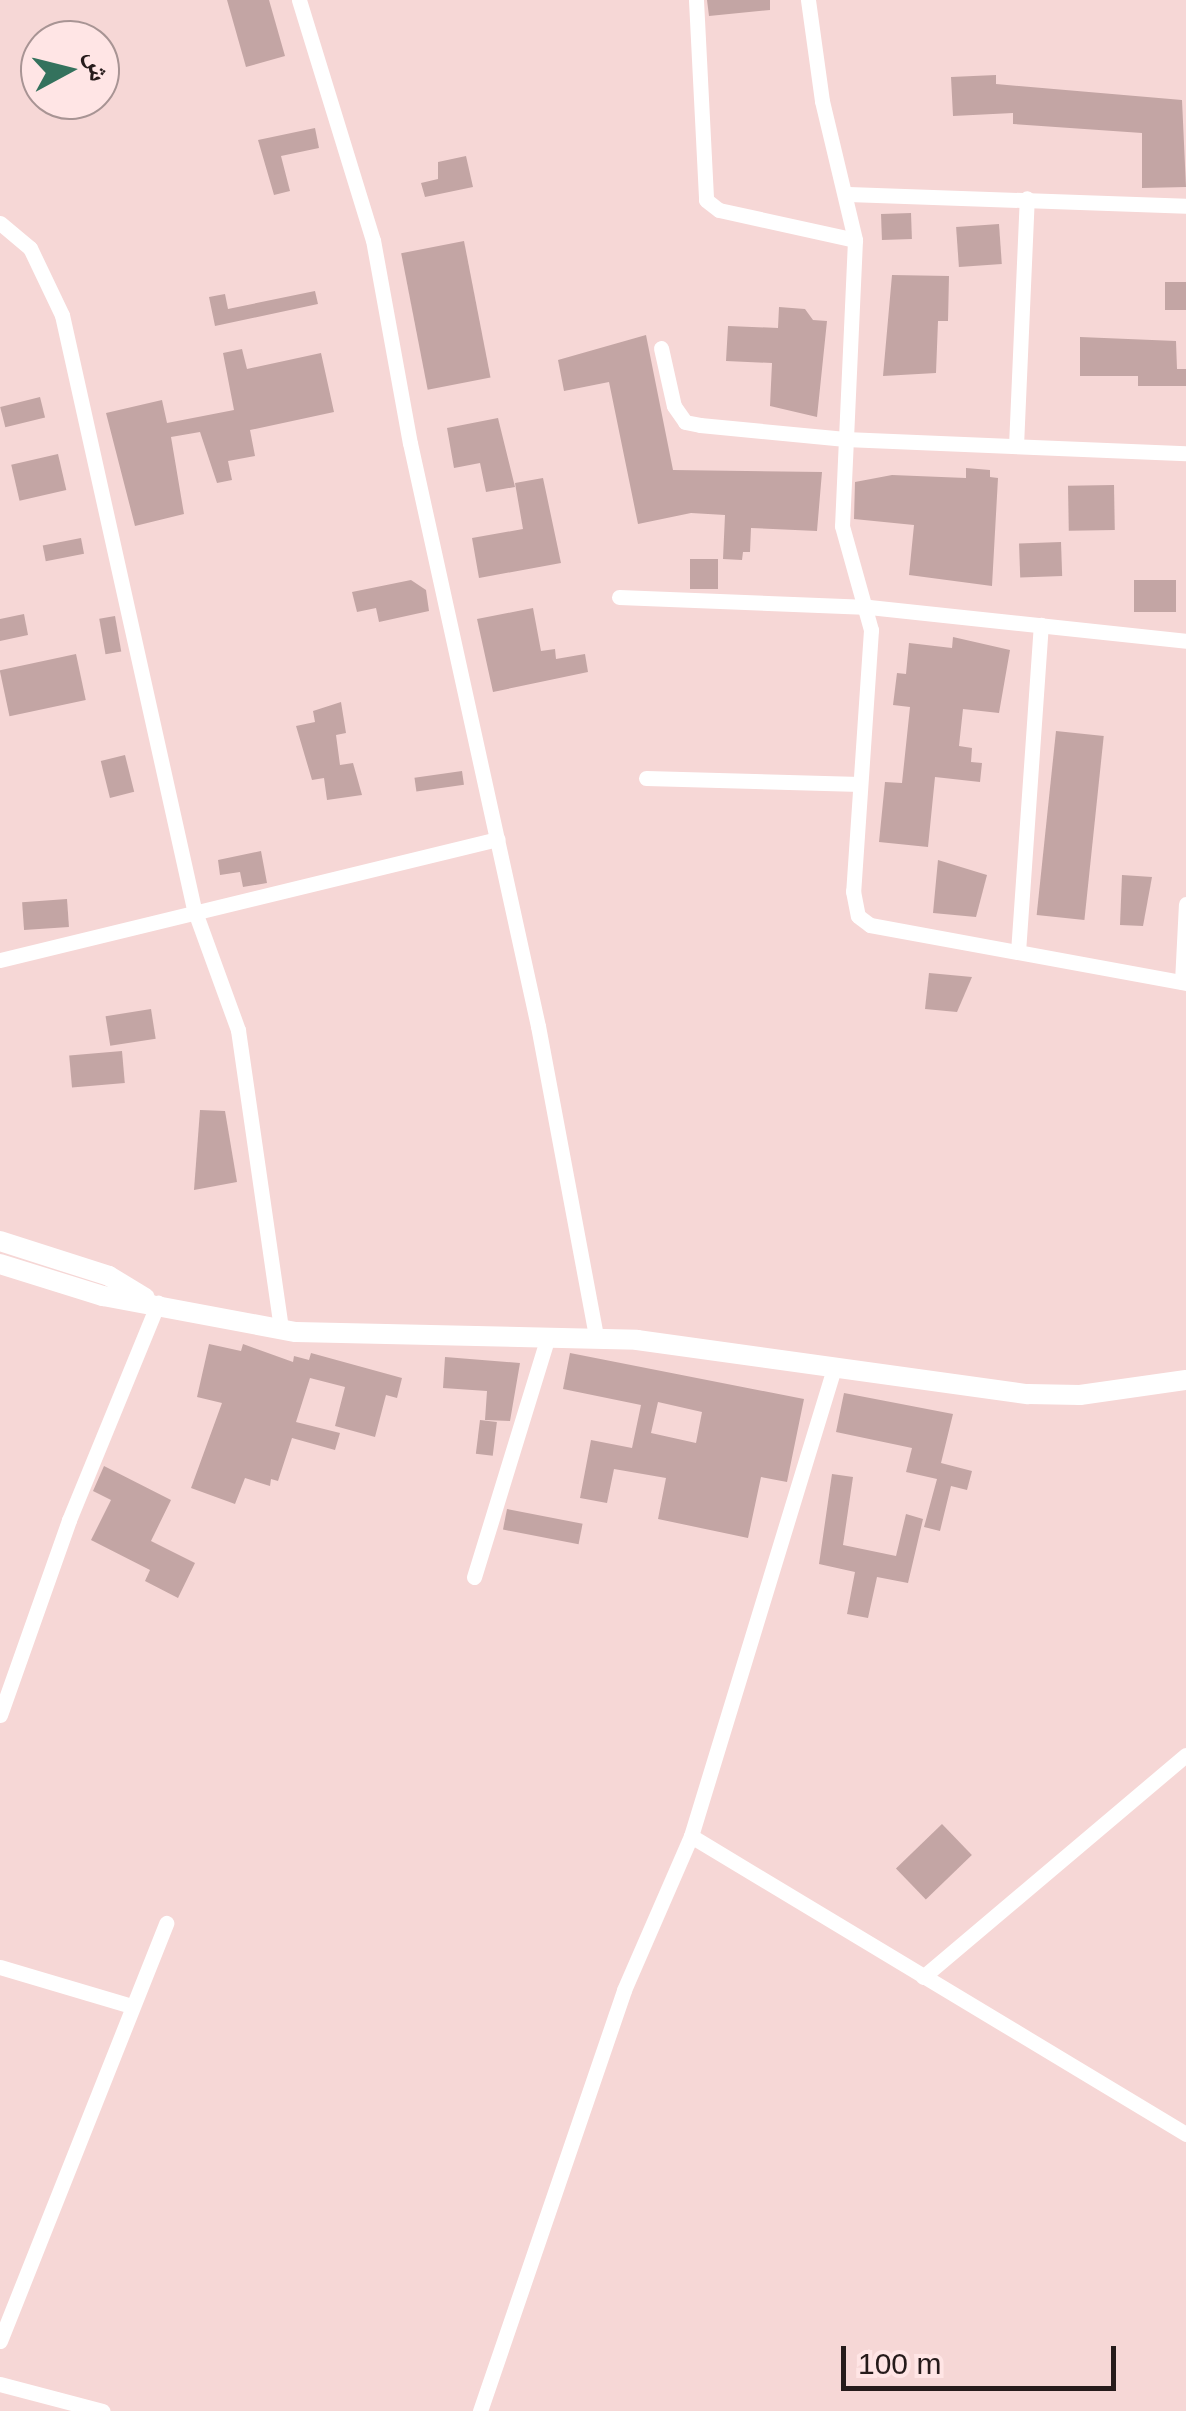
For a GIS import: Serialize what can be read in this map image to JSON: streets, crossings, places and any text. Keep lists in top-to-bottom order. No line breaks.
{"scale_bar":"100 m","north":"right"}
